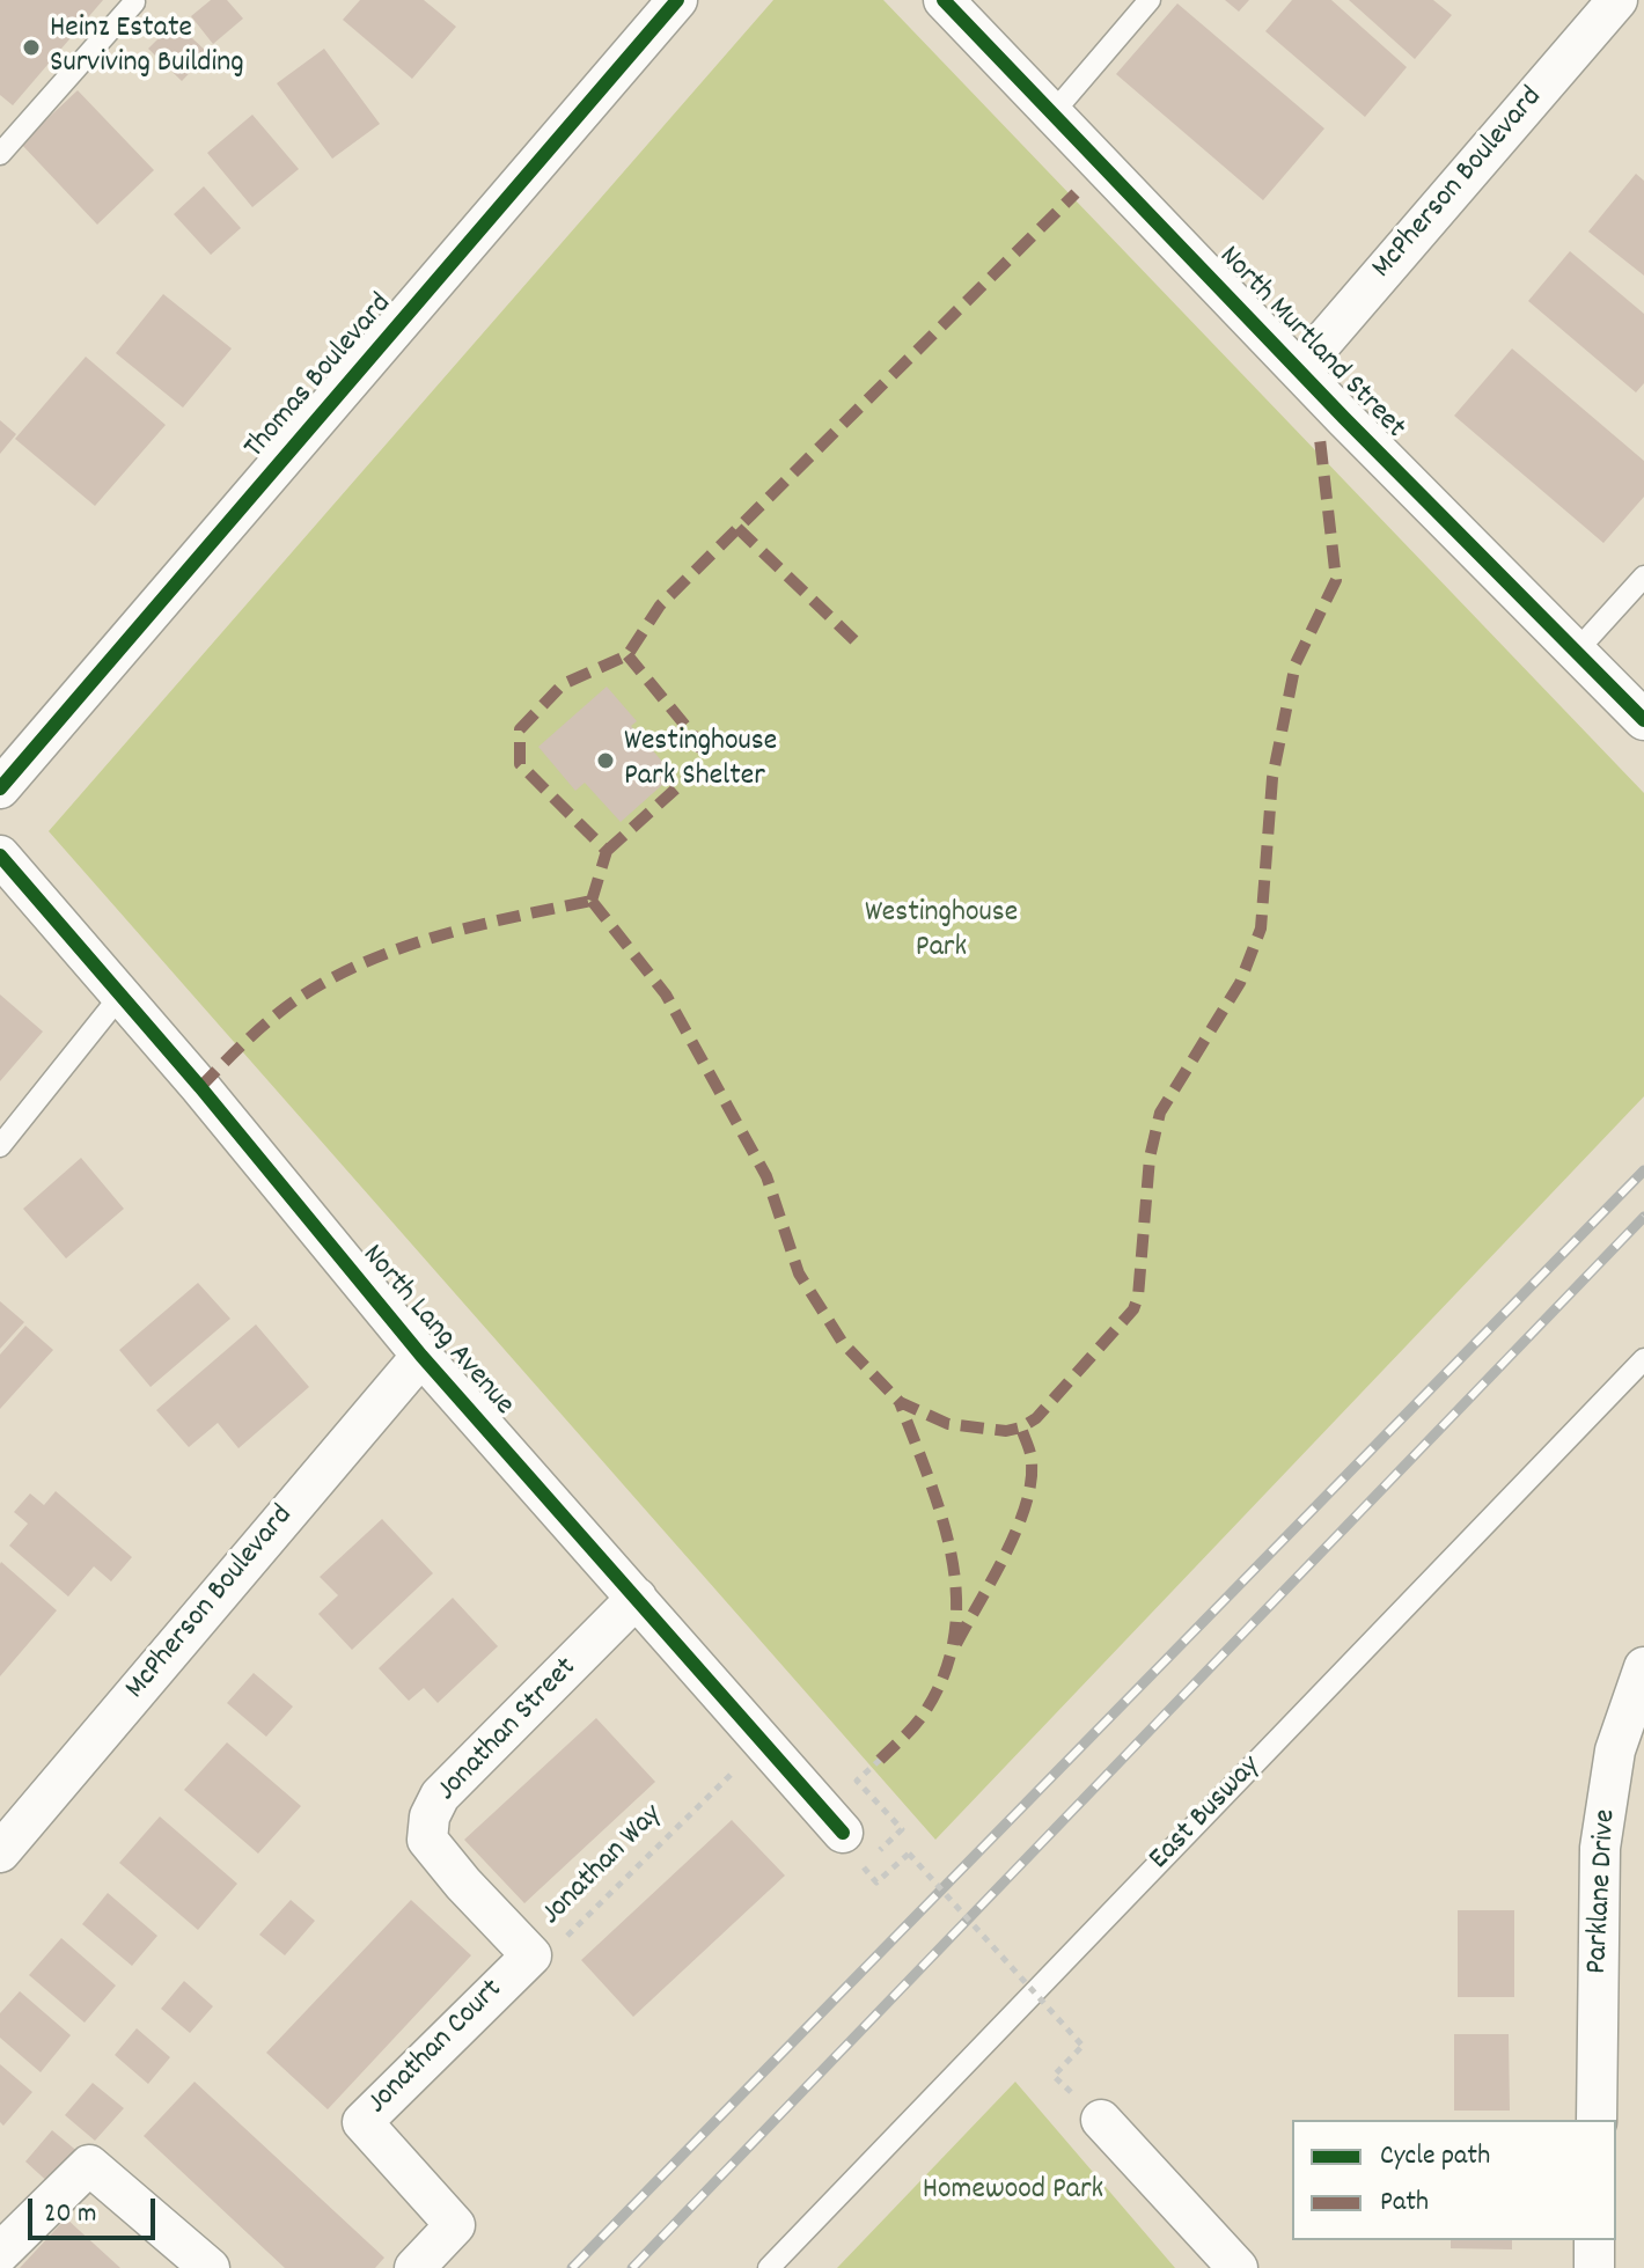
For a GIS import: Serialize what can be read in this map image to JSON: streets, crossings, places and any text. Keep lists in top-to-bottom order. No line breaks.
{"streets":{"street":["McPherson Boulevard","North Murtland Street","Thomas Boulevard","North Lang Avenue","Jonathan Street","Parklane Drive","Jonathan Court"],"lane":["East Busway"],"path":["Jonathan Way"]},"crossings":[["McPherson Boulevard","North Murtland Street"],["McPherson Boulevard","North Lang Avenue"],["North Lang Avenue","Jonathan Street"],["Jonathan Street","Jonathan Way"],["Jonathan Street","Jonathan Court"],["Jonathan Way","Jonathan Court"]],"parks":["Westinghouse Park","Homewood Park"],"places":["Heinz Estate Surviving Building","Westinghouse Park Shelter"],"legend":["Cycle path","Path"],"scale_bar":"20 m"}
